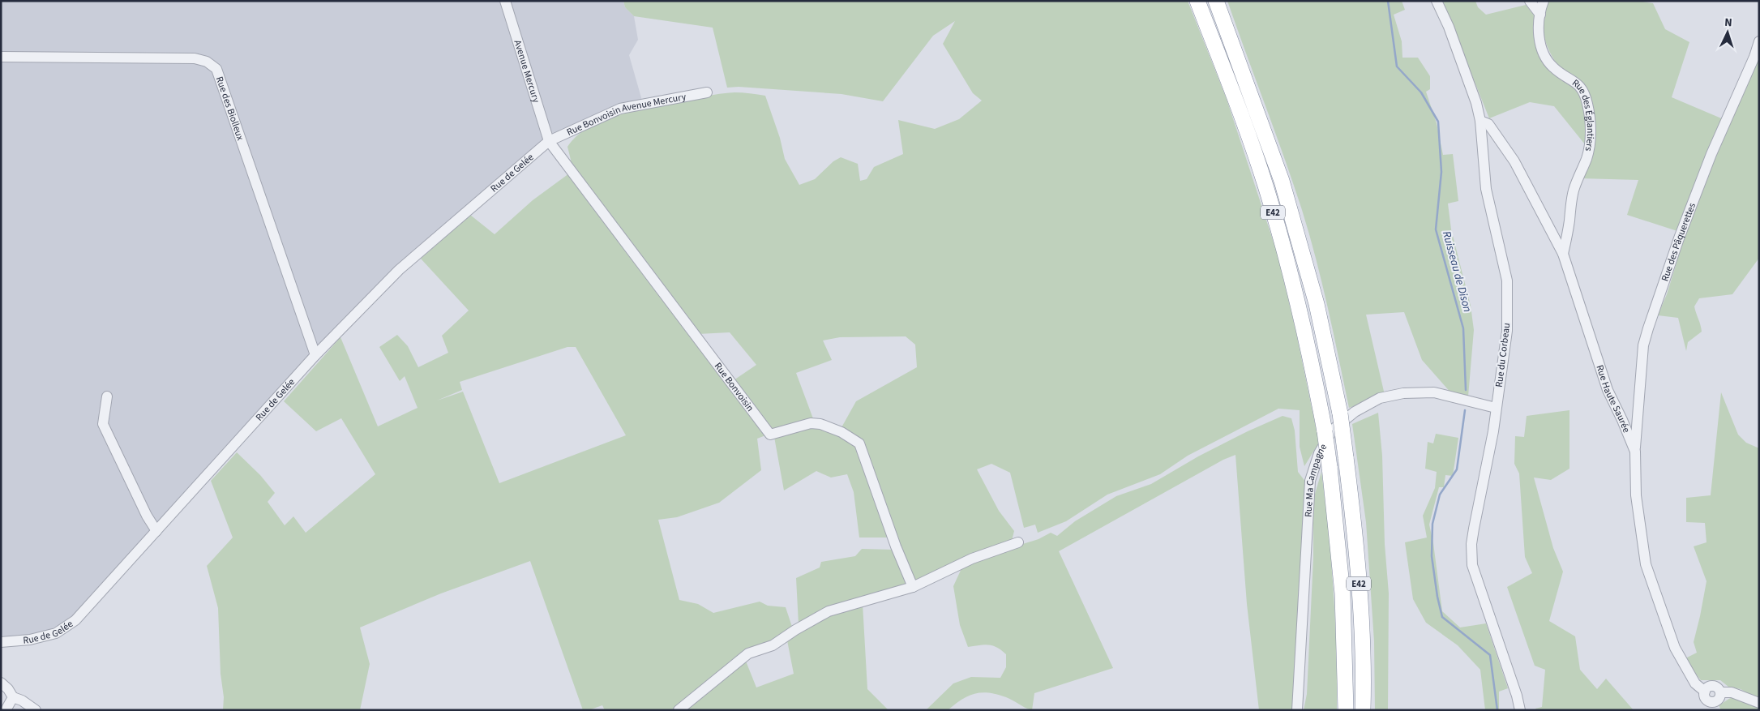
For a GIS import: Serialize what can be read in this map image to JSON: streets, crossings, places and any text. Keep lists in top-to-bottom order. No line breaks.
{"streets":{"highway":["E42"],"street":["Avenue Mercury","Rue des Biolleux","Rue Bonvoisin Avenue Mercury","Rue des Églantiers","Rue de Gelée","Rue des Pâquerettes","Rue du Corbeau","Rue Bonvoisin","Rue Haute Saurée","Rue Ma Campagne"]},"crossings":[["Avenue Mercury","Rue Bonvoisin Avenue Mercury"],["Avenue Mercury","Rue de Gelée"],["Avenue Mercury","Rue Bonvoisin"],["Rue des Biolleux","Rue de Gelée"],["Rue Bonvoisin Avenue Mercury","Rue de Gelée"],["Rue Bonvoisin Avenue Mercury","Rue Bonvoisin"],["Rue des Églantiers","Rue Haute Saurée"],["Rue de Gelée","Rue Bonvoisin"],["Rue des Pâquerettes","Rue Haute Saurée"],["Rue du Corbeau","Rue Haute Saurée"],["Rue du Corbeau","Rue Ma Campagne"]],"water":["Ruisseau de Dison"],"north":"top"}
